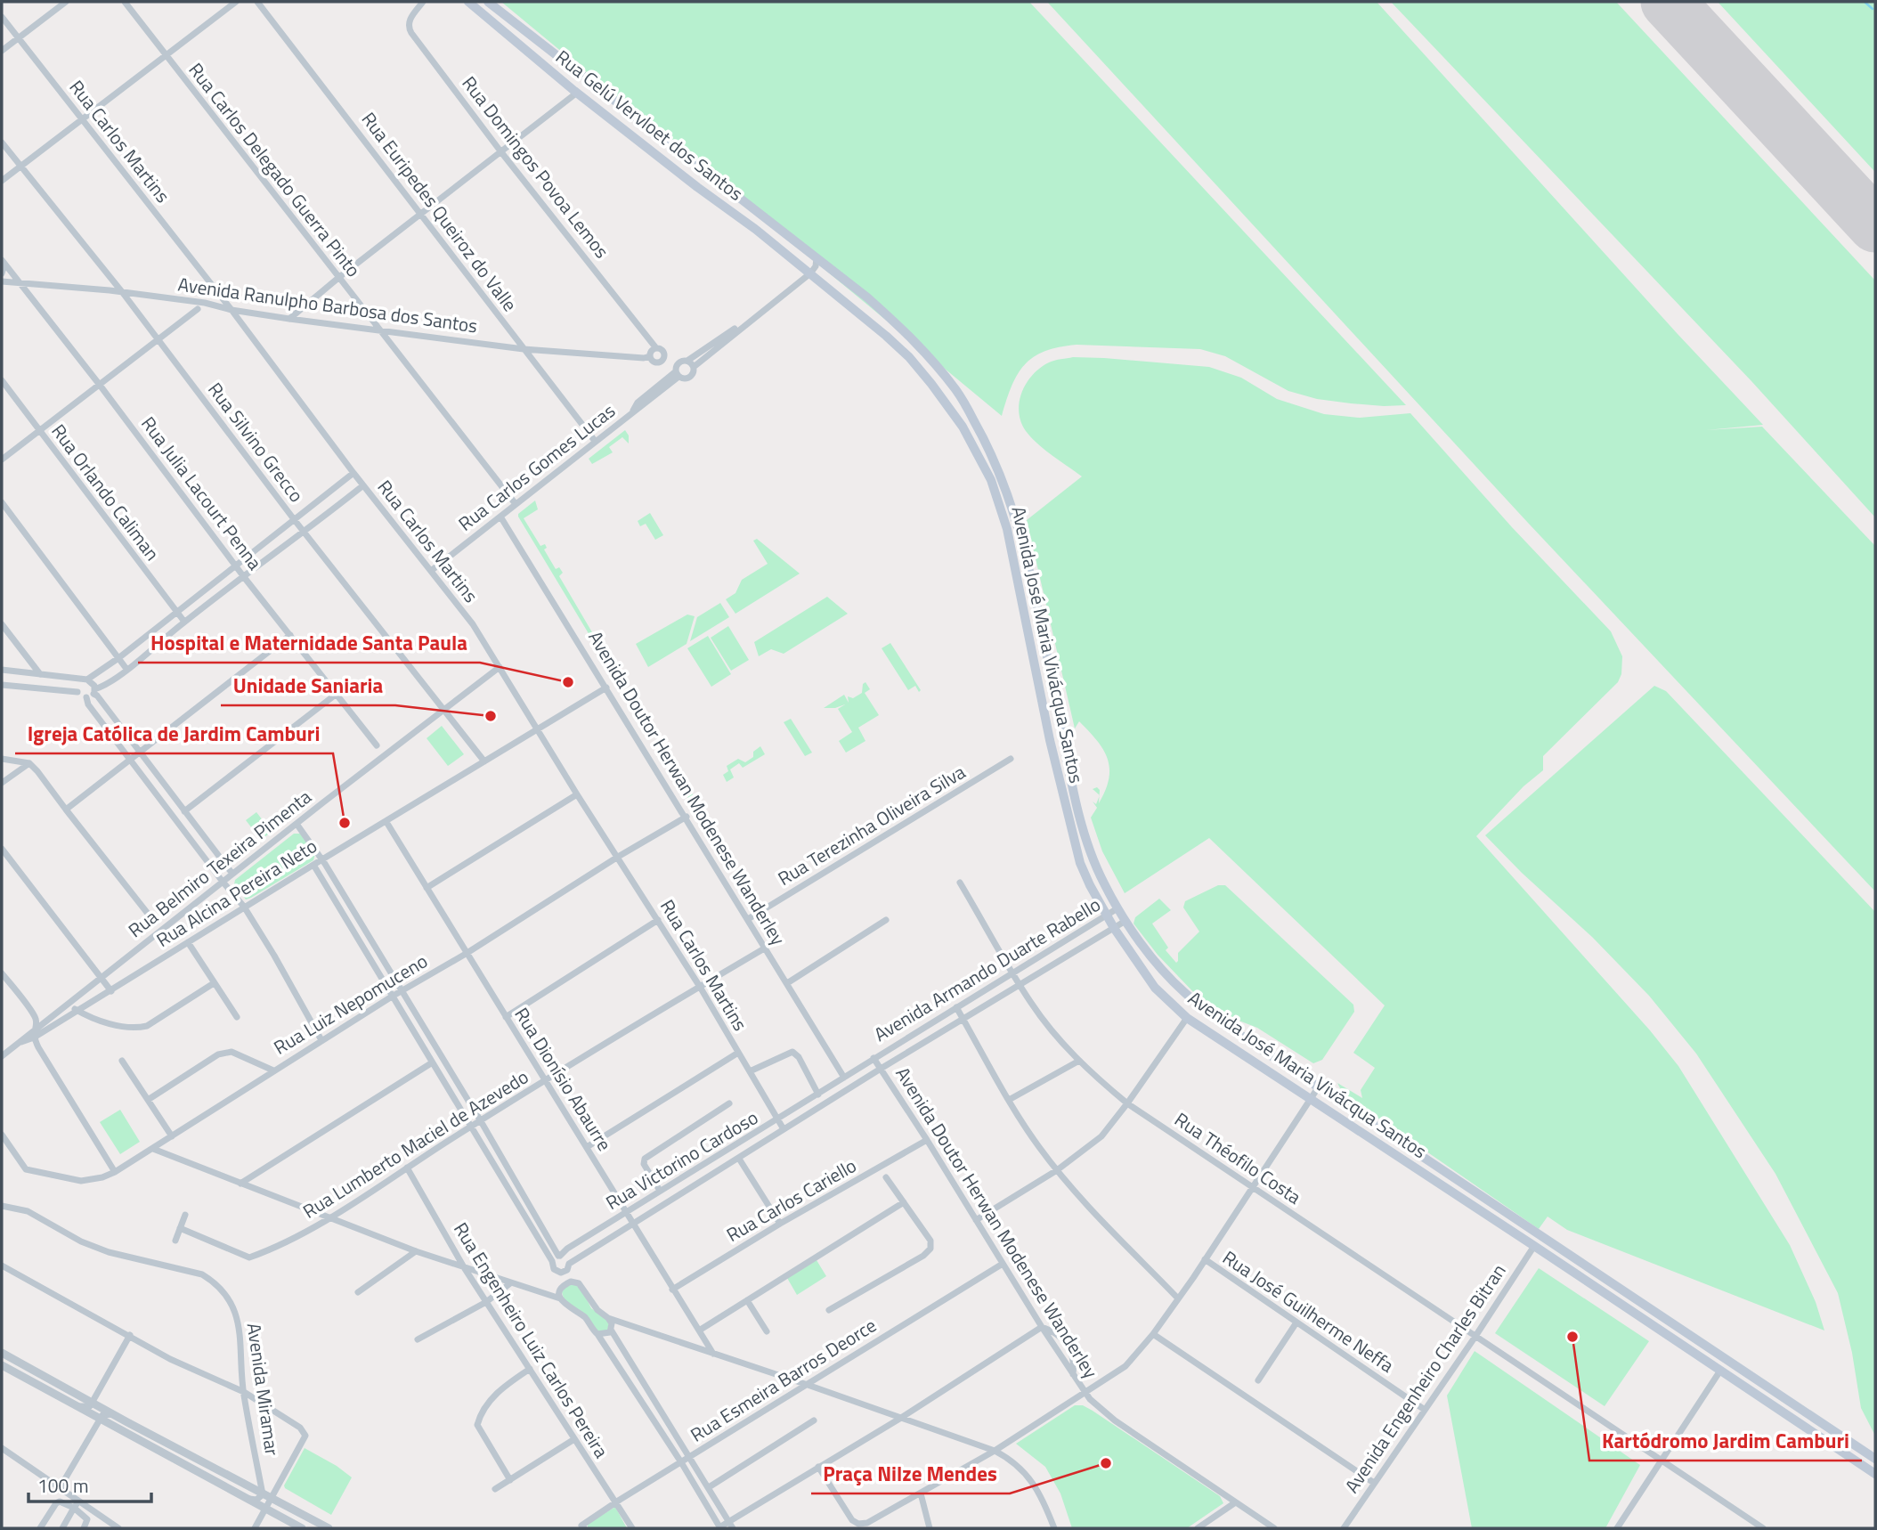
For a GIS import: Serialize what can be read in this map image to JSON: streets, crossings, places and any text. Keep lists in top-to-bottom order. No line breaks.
{"streets":{"main road":["Rua Gelú Vervloet dos Santos","Avenida José Maria Vivácqua Santos"],"street":["Rua Carlos Martins","Rua Domingos Povoa Lemos","Rua Carlos Delegado Guerra Pinto","Rua Euripedes Queiroz do Valle","Avenida Ranulpho Barbosa dos Santos","Rua Silvino Grecco","Rua Carlos Gomes Lucas","Rua Orlando Caliman","Rua Julia Lacourt Penna","Avenida Doutor Herwan Modenese Wanderley","Rua Terezinha Oliveira Silva","Rua Belmiro Texeira Pimenta","Rua Alcina Pereira Neto","Avenida Armando Duarte Rabello","Rua Luiz Nepomuceno","Rua Dionísio Abaurre","Rua Lumberto Maciel de Azevedo","Rua Théofilo Costa","Rua Victorino Cardoso","Rua Carlos Cariello","Rua José Guilherme Neffa","Rua Engenheiro Luiz Carlos Pereira","Avenida Engenheiro Charles Bitran","Rua Esmeira Barros Deorce","Avenida Miramar"]},"crossings":[["Rua Gelú Vervloet dos Santos","Rua Carlos Gomes Lucas"],["Rua Gelú Vervloet dos Santos","Avenida José Maria Vivácqua Santos"],["Rua Carlos Martins","Avenida Ranulpho Barbosa dos Santos"],["Rua Carlos Martins","Rua Carlos Gomes Lucas"],["Rua Carlos Martins","Rua Belmiro Texeira Pimenta"],["Rua Carlos Martins","Rua Alcina Pereira Neto"],["Rua Carlos Martins","Avenida Armando Duarte Rabello"],["Rua Carlos Martins","Rua Luiz Nepomuceno"],["Rua Carlos Martins","Rua Lumberto Maciel de Azevedo"],["Rua Carlos Martins","Rua Victorino Cardoso"],["Rua Domingos Povoa Lemos","Avenida Ranulpho Barbosa dos Santos"],["Rua Carlos Delegado Guerra Pinto","Avenida Ranulpho Barbosa dos Santos"],["Rua Carlos Delegado Guerra Pinto","Rua Carlos Gomes Lucas"],["Rua Euripedes Queiroz do Valle","Avenida Ranulpho Barbosa dos Santos"],["Rua Euripedes Queiroz do Valle","Rua Carlos Gomes Lucas"],["Avenida Ranulpho Barbosa dos Santos","Rua Silvino Grecco"],["Avenida Ranulpho Barbosa dos Santos","Rua Julia Lacourt Penna"],["Rua Silvino Grecco","Rua Belmiro Texeira Pimenta"],["Rua Silvino Grecco","Rua Alcina Pereira Neto"],["Rua Carlos Gomes Lucas","Avenida José Maria Vivácqua Santos"],["Rua Carlos Gomes Lucas","Avenida Doutor Herwan Modenese Wanderley"],["Avenida José Maria Vivácqua Santos","Avenida Armando Duarte Rabello"],["Avenida José Maria Vivácqua Santos","Avenida Engenheiro Charles Bitran"],["Avenida Doutor Herwan Modenese Wanderley","Rua Terezinha Oliveira Silva"],["Avenida Doutor Herwan Modenese Wanderley","Rua Alcina Pereira Neto"],["Avenida Doutor Herwan Modenese Wanderley","Avenida Armando Duarte Rabello"],["Avenida Doutor Herwan Modenese Wanderley","Rua Luiz Nepomuceno"],["Avenida Doutor Herwan Modenese Wanderley","Rua Lumberto Maciel de Azevedo"],["Avenida Doutor Herwan Modenese Wanderley","Rua Carlos Cariello"],["Avenida Doutor Herwan Modenese Wanderley","Rua Esmeira Barros Deorce"],["Rua Belmiro Texeira Pimenta","Rua Alcina Pereira Neto"],["Rua Alcina Pereira Neto","Rua Dionísio Abaurre"],["Avenida Armando Duarte Rabello","Rua Théofilo Costa"],["Avenida Armando Duarte Rabello","Rua Victorino Cardoso"],["Rua Luiz Nepomuceno","Rua Dionísio Abaurre"],["Rua Dionísio Abaurre","Rua Lumberto Maciel de Azevedo"],["Rua Dionísio Abaurre","Rua Victorino Cardoso"],["Rua Dionísio Abaurre","Rua Carlos Cariello"],["Rua Lumberto Maciel de Azevedo","Rua Engenheiro Luiz Carlos Pereira"],["Rua Théofilo Costa","Avenida Engenheiro Charles Bitran"],["Rua José Guilherme Neffa","Avenida Engenheiro Charles Bitran"],["Rua Engenheiro Luiz Carlos Pereira","Rua Esmeira Barros Deorce"]],"places":["Hospital e Maternidade Santa Paula","Unidade Saniaria","Igreja Católica de Jardim Camburi","Kartódromo Jardim Camburi","Praça Nilze Mendes"],"scale_bar":"100 m"}
